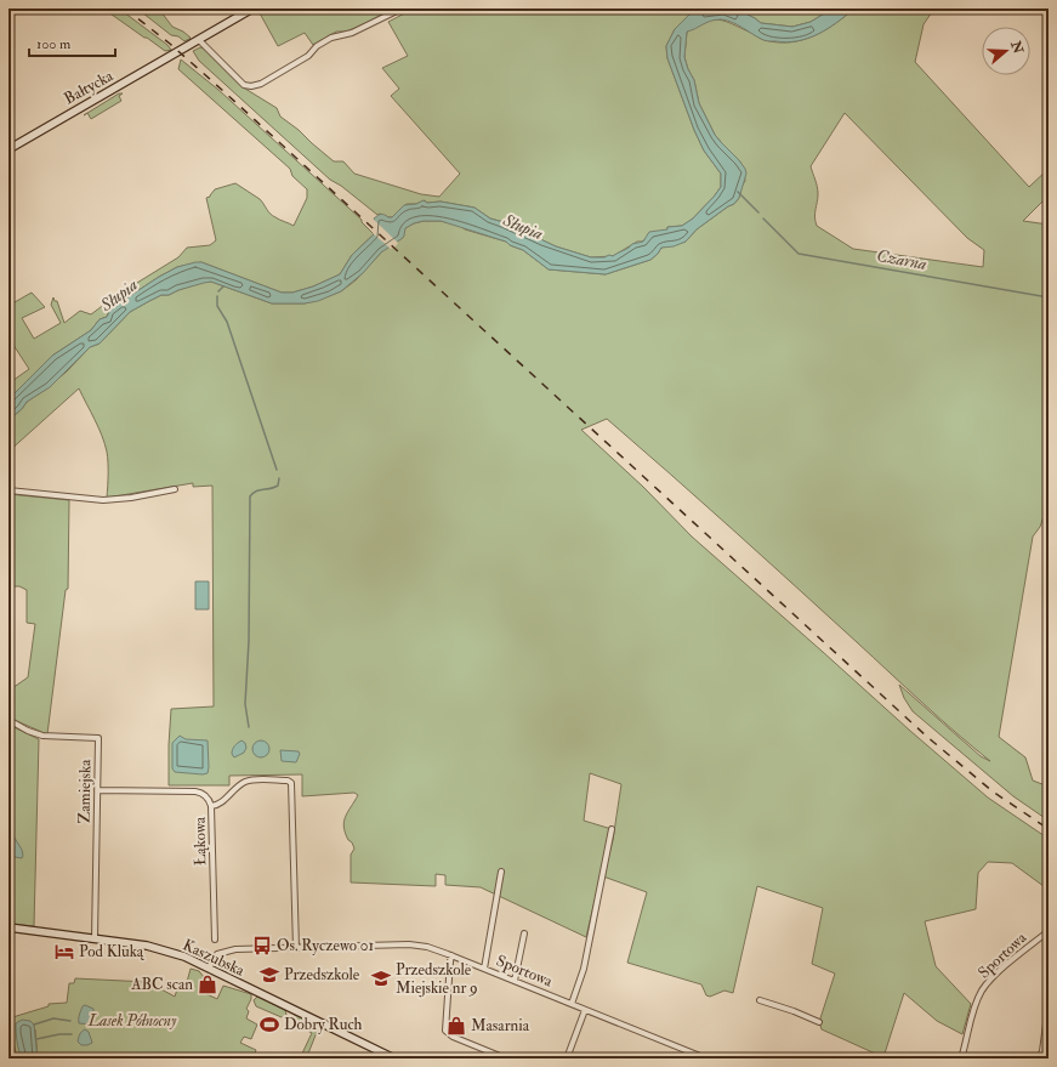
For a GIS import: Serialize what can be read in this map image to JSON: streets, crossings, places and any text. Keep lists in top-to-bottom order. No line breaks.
{"streets":{"main road":["Bałtycka","Kaszubska"],"street":["Zamiejska","Łąkowa","Sportowa"]},"crossings":[["Zamiejska","Łąkowa"],["Zamiejska","Kaszubska"],["Sportowa","Kaszubska"]],"water":["Słupia","Czarna"],"parks":["Lasek Północny"],"places":{"bus stop":["Os. Ryczewo 01"],"hotel":["Pod Kluką"],"school or university":["Przedszkole","Przedszkole Miejskie nr 9"],"shop":["ABC scan","Masarnia"],"sports":["Dobry Ruch"]},"scale_bar":"100 m","north":"right"}
